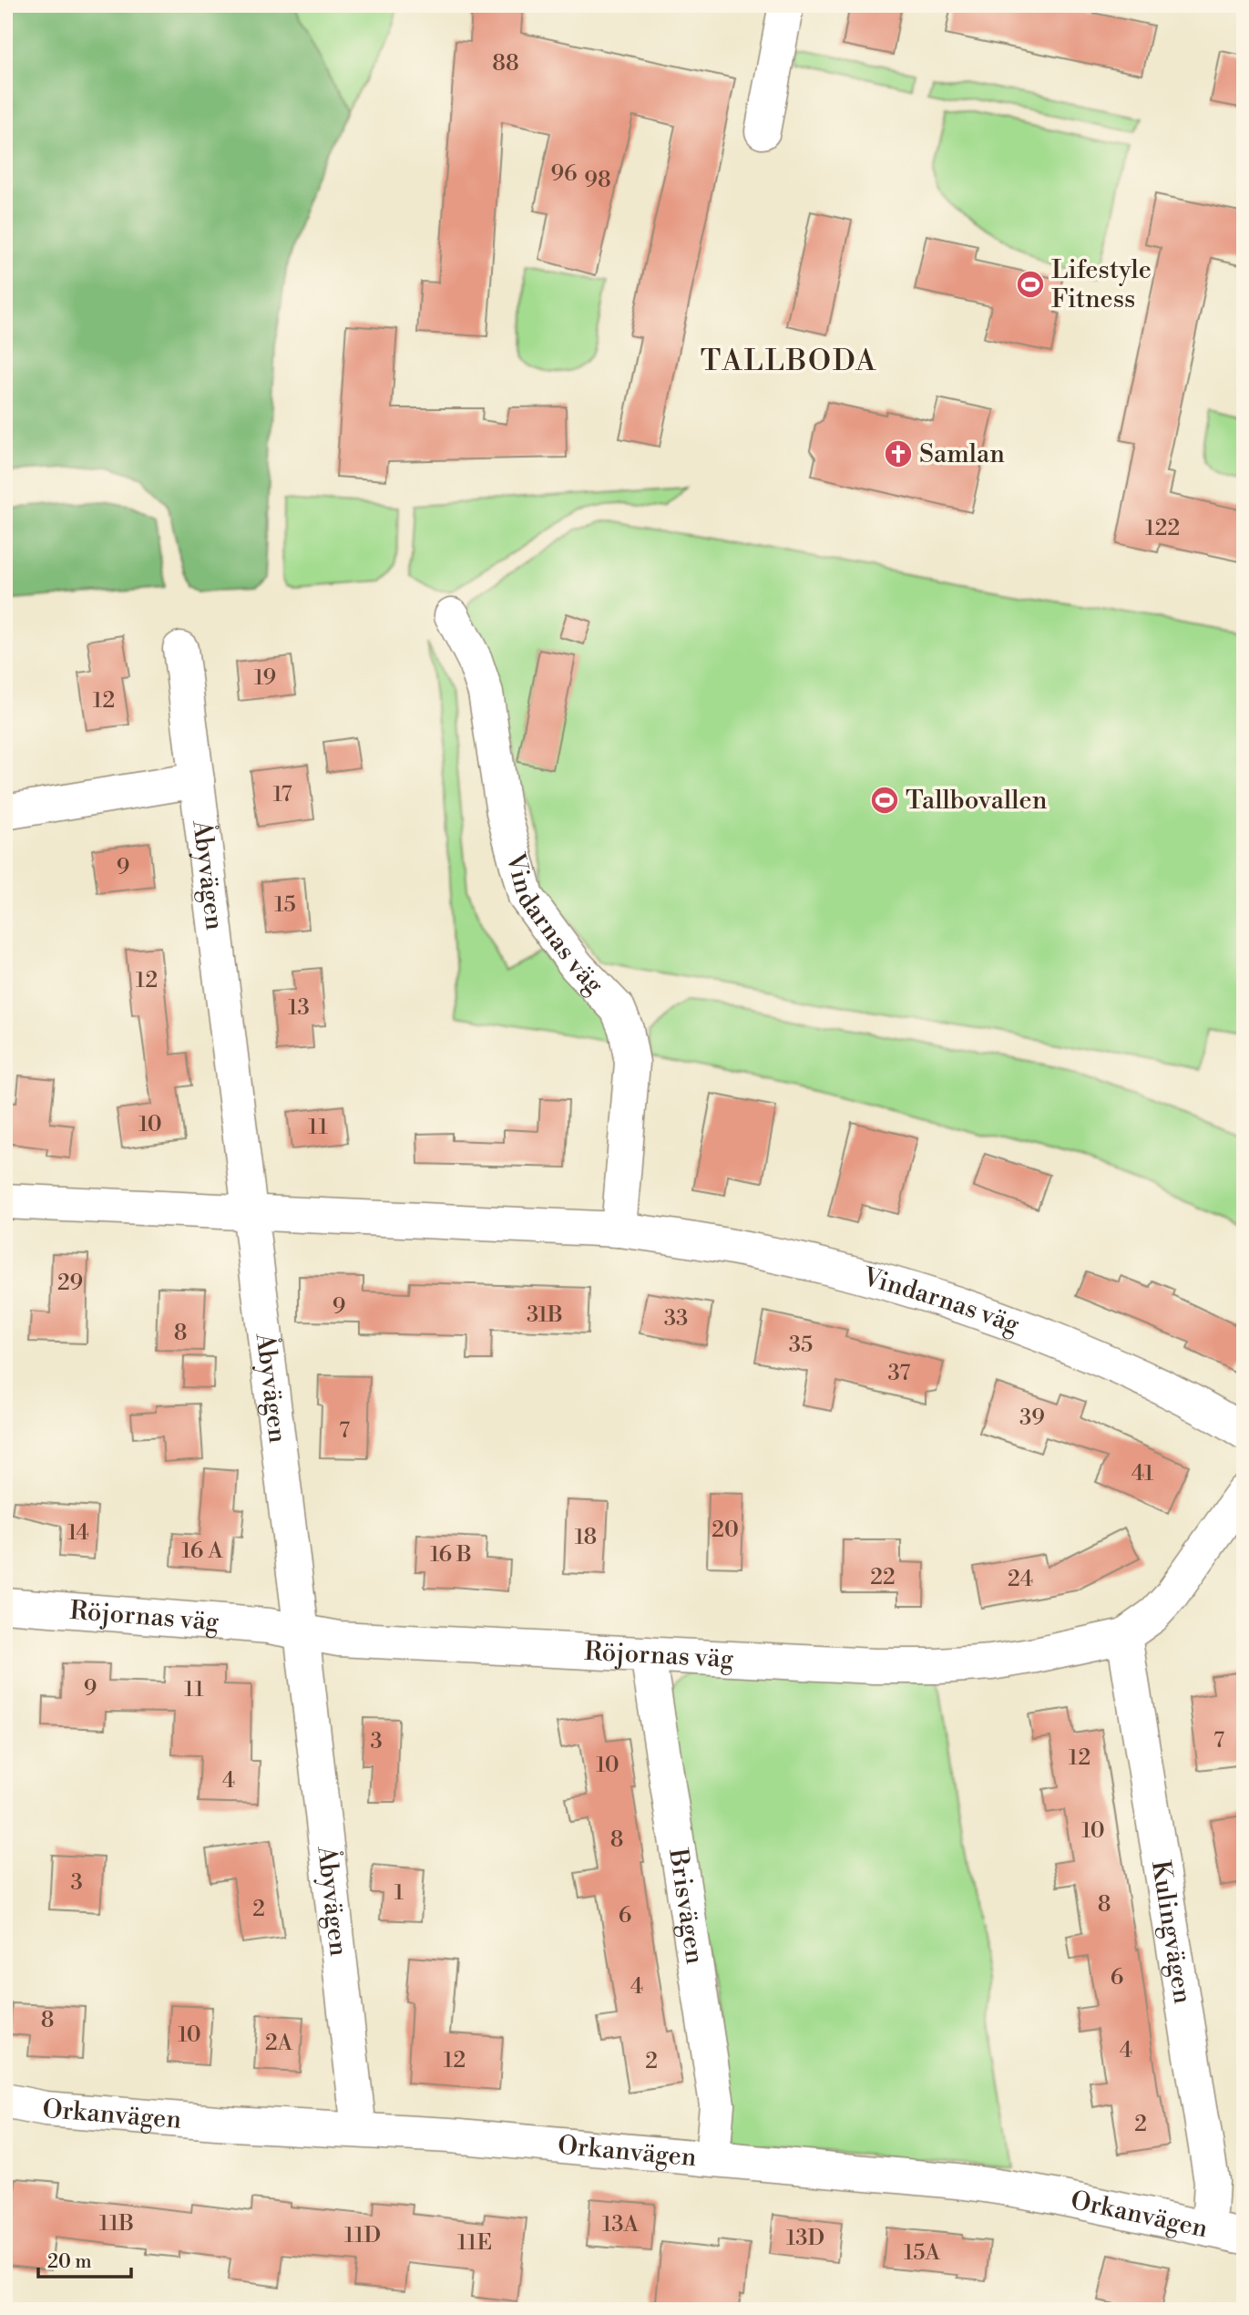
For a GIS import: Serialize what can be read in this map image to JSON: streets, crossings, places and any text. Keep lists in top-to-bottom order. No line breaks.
{"streets":{"street":["Åbyvägen","Vindarnas väg","Röjornas väg","Brisvägen","Kulingvägen","Orkanvägen"]},"crossings":[["Åbyvägen","Vindarnas väg"],["Åbyvägen","Röjornas väg"],["Åbyvägen","Orkanvägen"],["Röjornas väg","Brisvägen"],["Röjornas väg","Kulingvägen"],["Brisvägen","Orkanvägen"],["Kulingvägen","Orkanvägen"]],"districts":["TALLBODA"],"places":{"sports":["Lifestyle Fitness","Tallbovallen"],"church":["Samlan"]},"house_numbers":["88","96","98","122","19","12","17","9","15","12","13","10","11","29","9","31B","33","8","35","37","39","7","41","20","14","18","16 A","16 B","22","24","9","11","7","3","12","10","4","10","8","3","1","8","2","6","6","4","8","10","2A","4","12","2","2","11B","13A","11D","13D","11E","15A"],"scale_bar":"20 m"}
